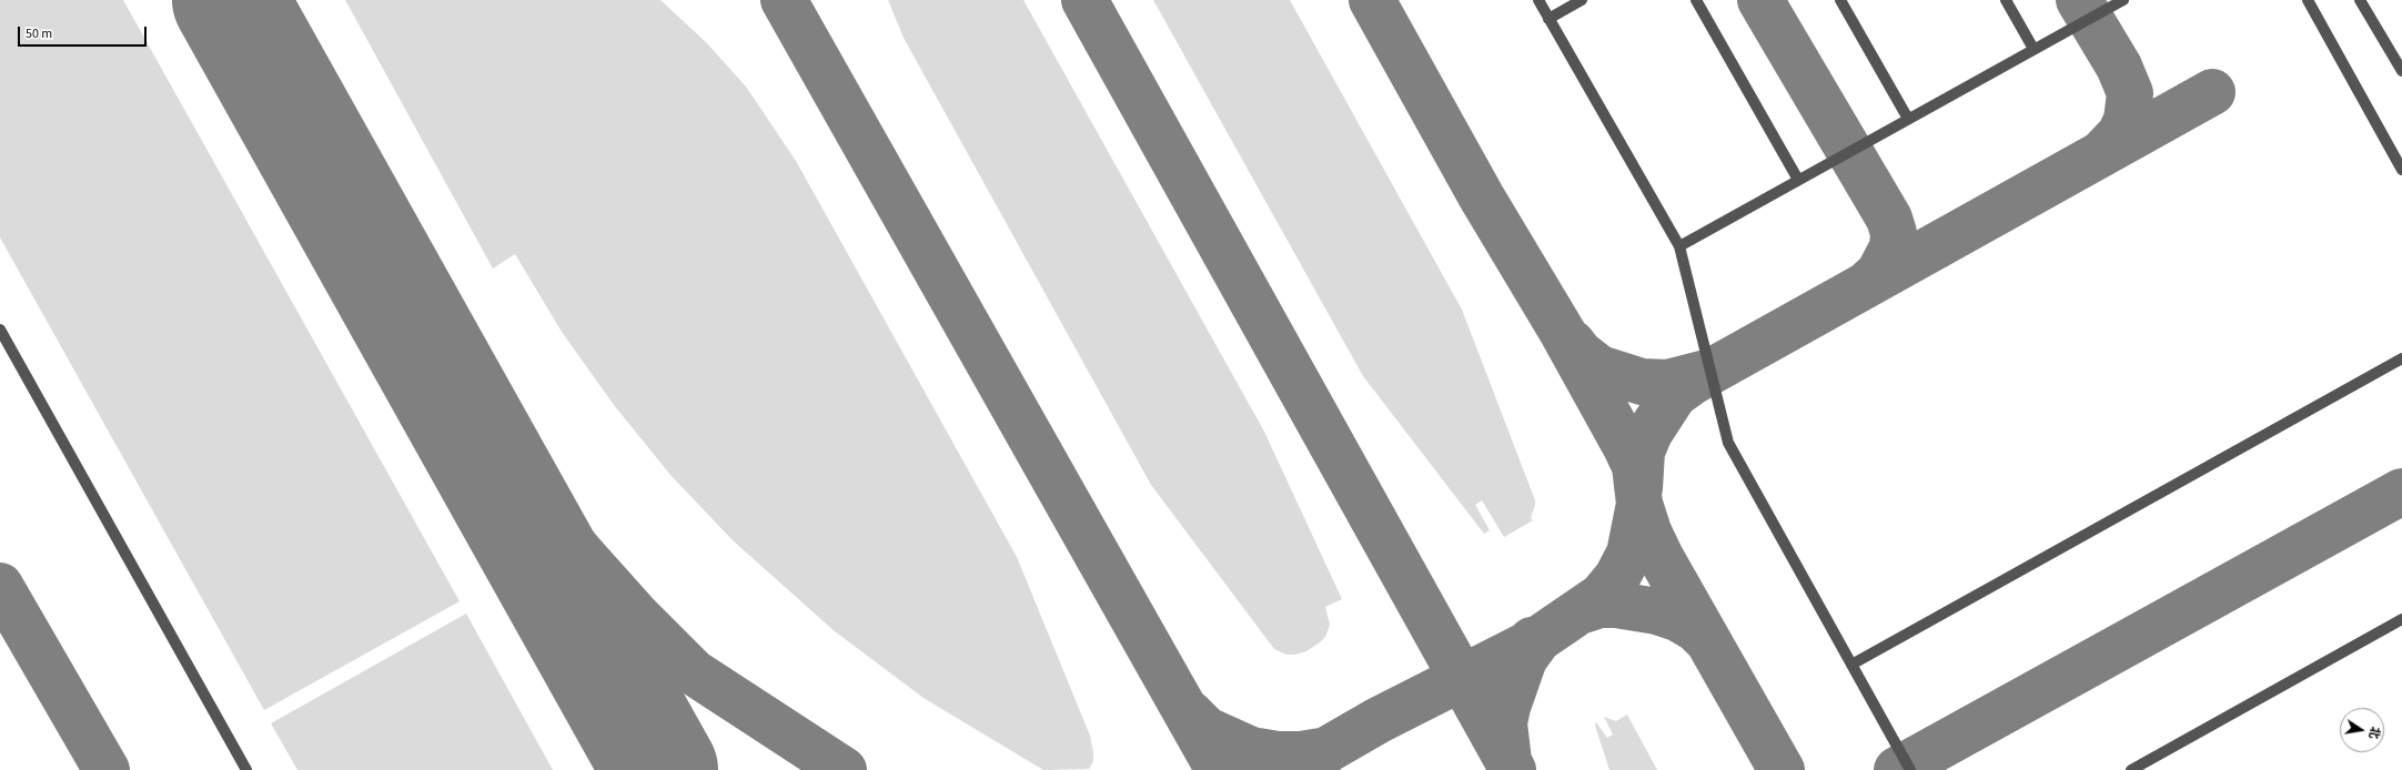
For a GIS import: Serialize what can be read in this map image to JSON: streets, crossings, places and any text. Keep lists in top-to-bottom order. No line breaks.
{"scale_bar":"50 m","north":"right"}
